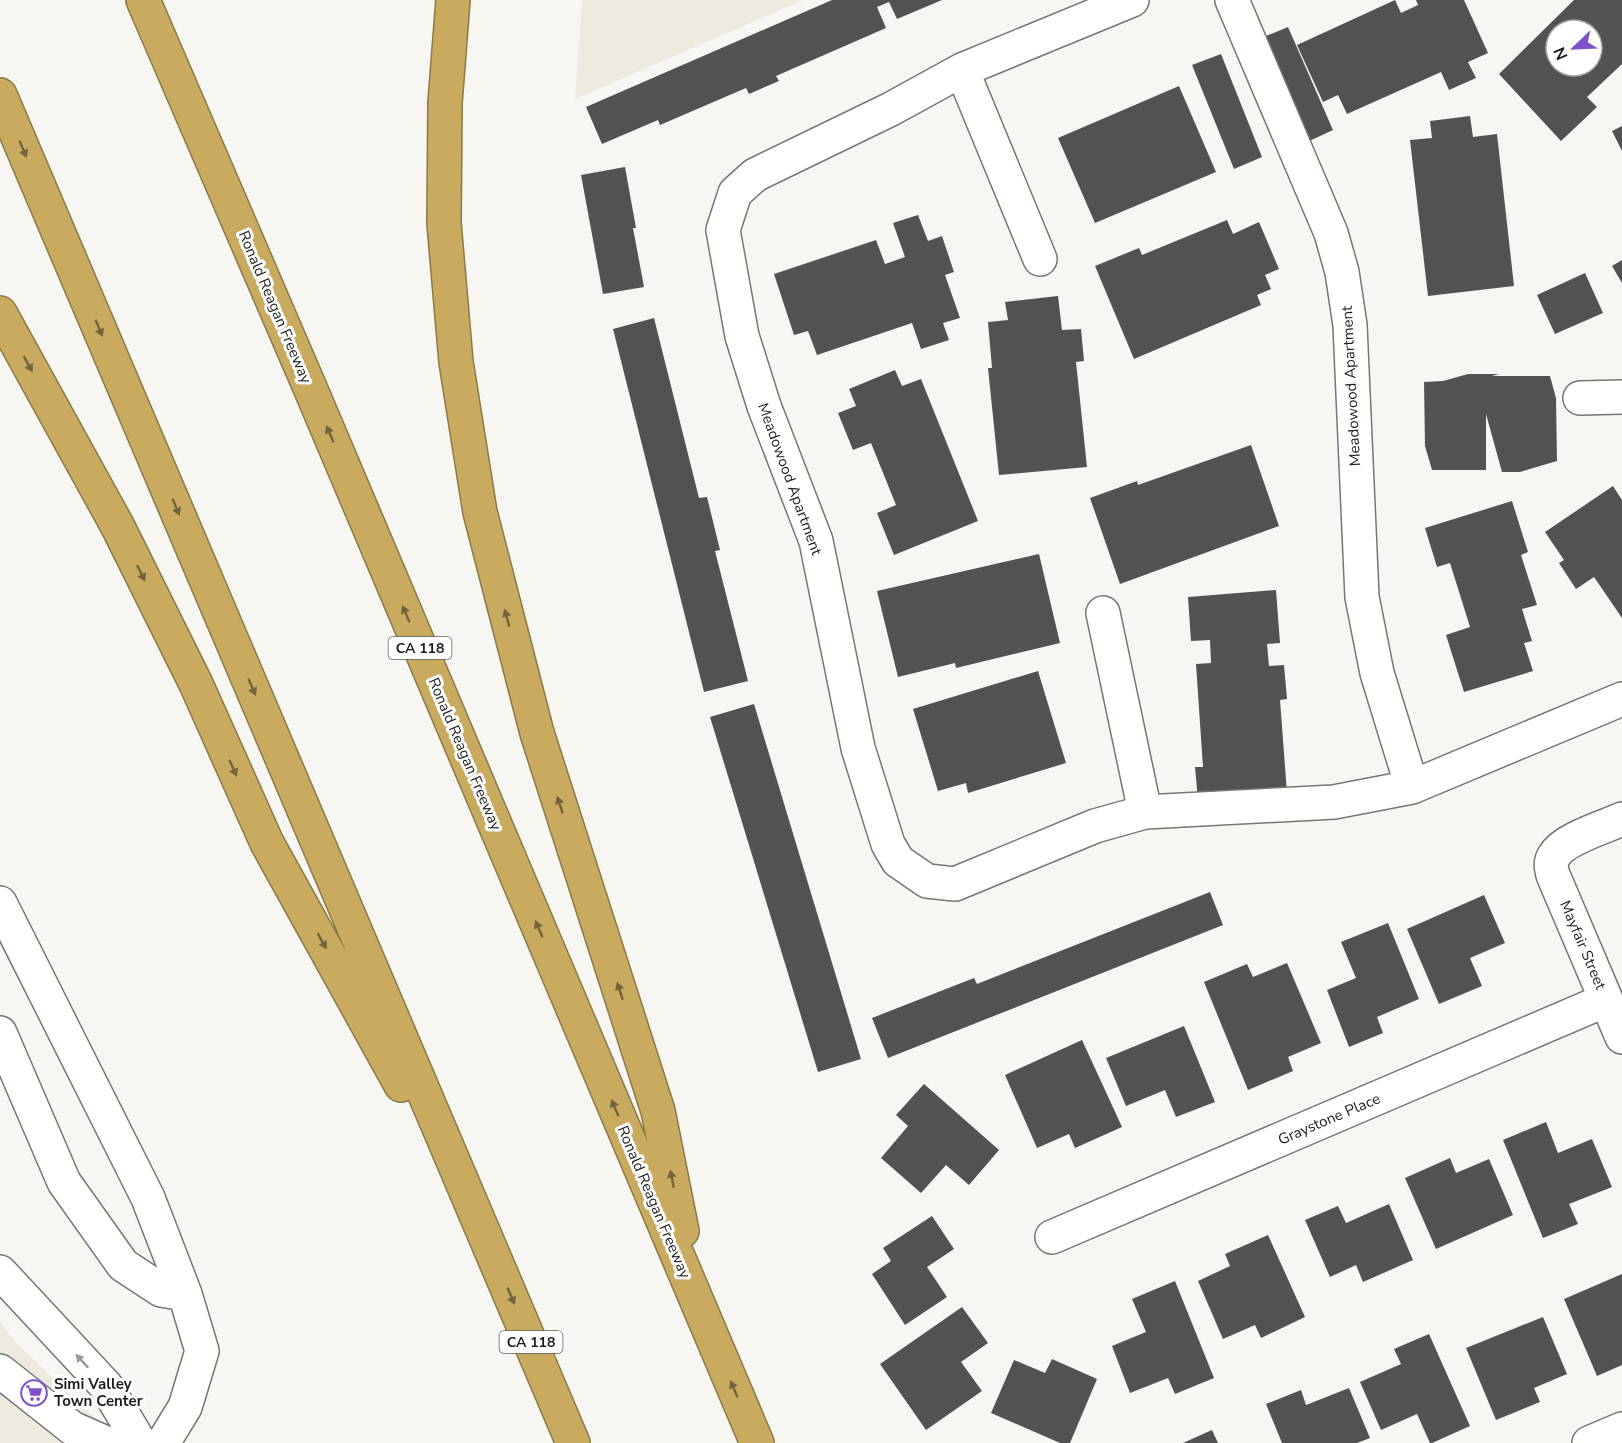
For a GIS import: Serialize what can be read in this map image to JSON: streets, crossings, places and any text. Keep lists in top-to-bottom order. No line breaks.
{"streets":{"highway":["Ronald Reagan Freeway","CA 118"],"street":["Meadowood Apartment","Mayfair Street","Graystone Place"]},"crossings":[["Mayfair Street","Graystone Place"]],"places":{"supermarket":["Simi Valley Town Center"]},"north":"bottom left"}
